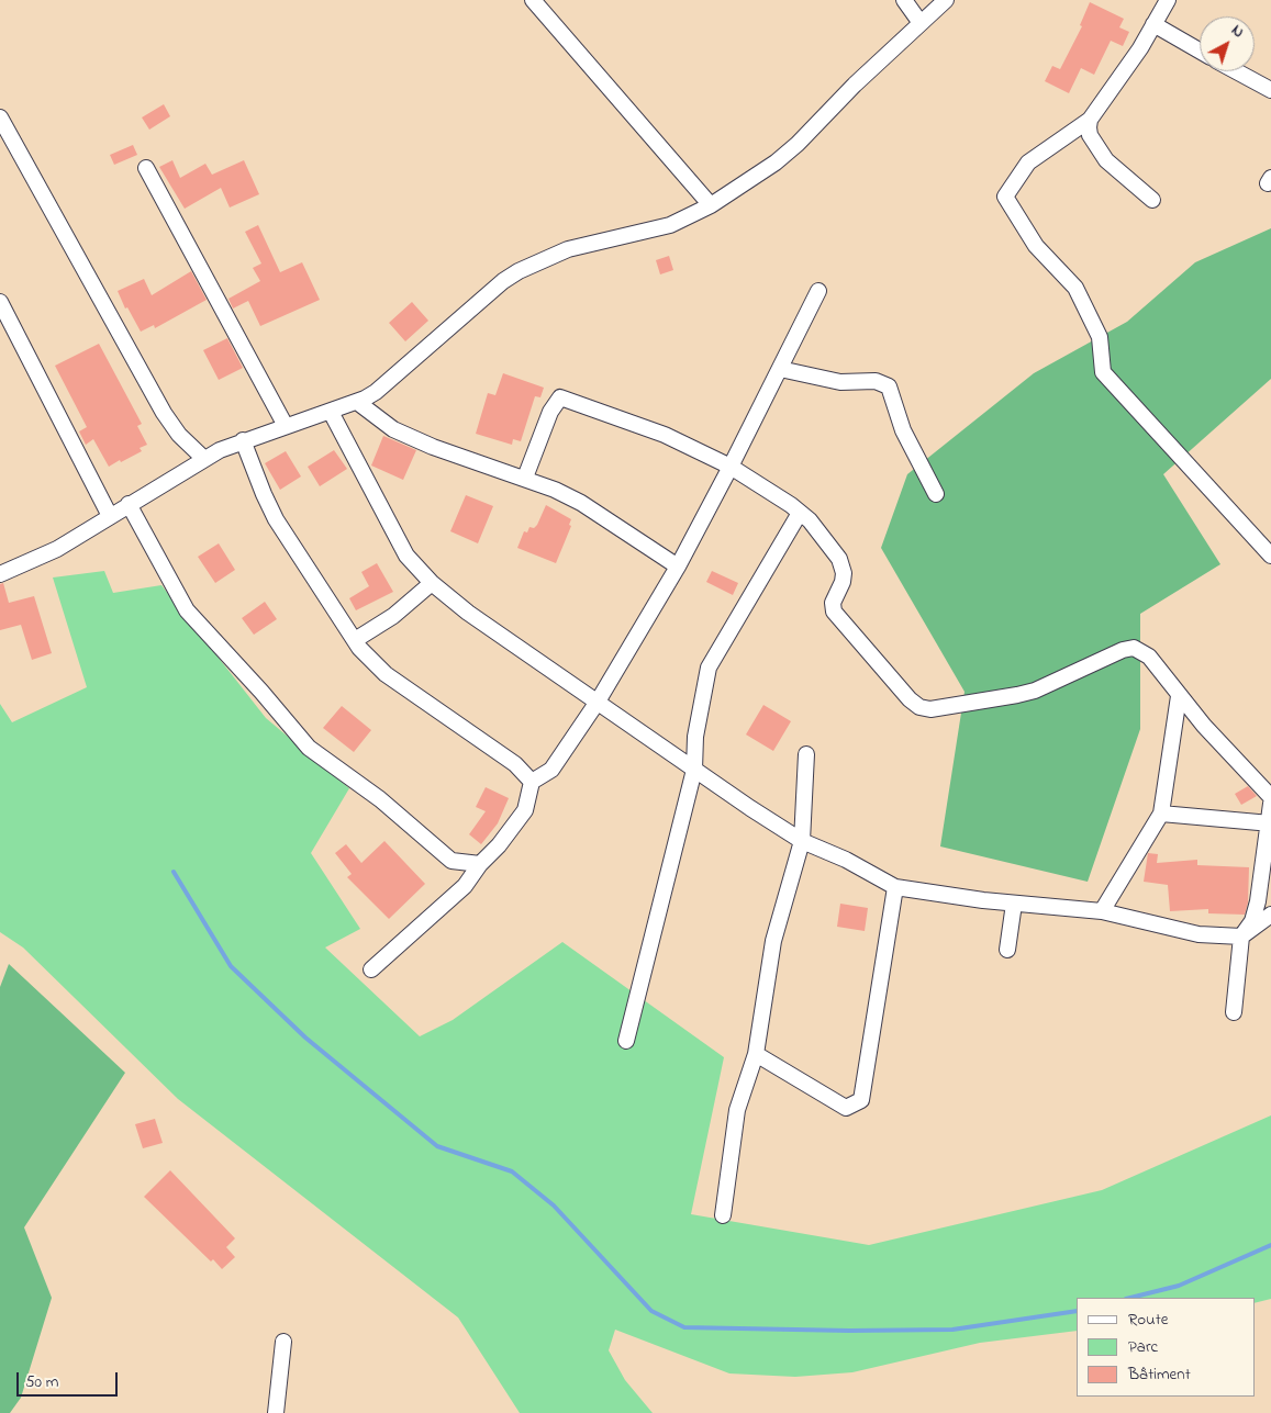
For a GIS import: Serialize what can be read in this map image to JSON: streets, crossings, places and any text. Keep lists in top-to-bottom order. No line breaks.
{"legend":["Route","Parc","Bâtiment"],"scale_bar":"50 m","north":"top right"}
